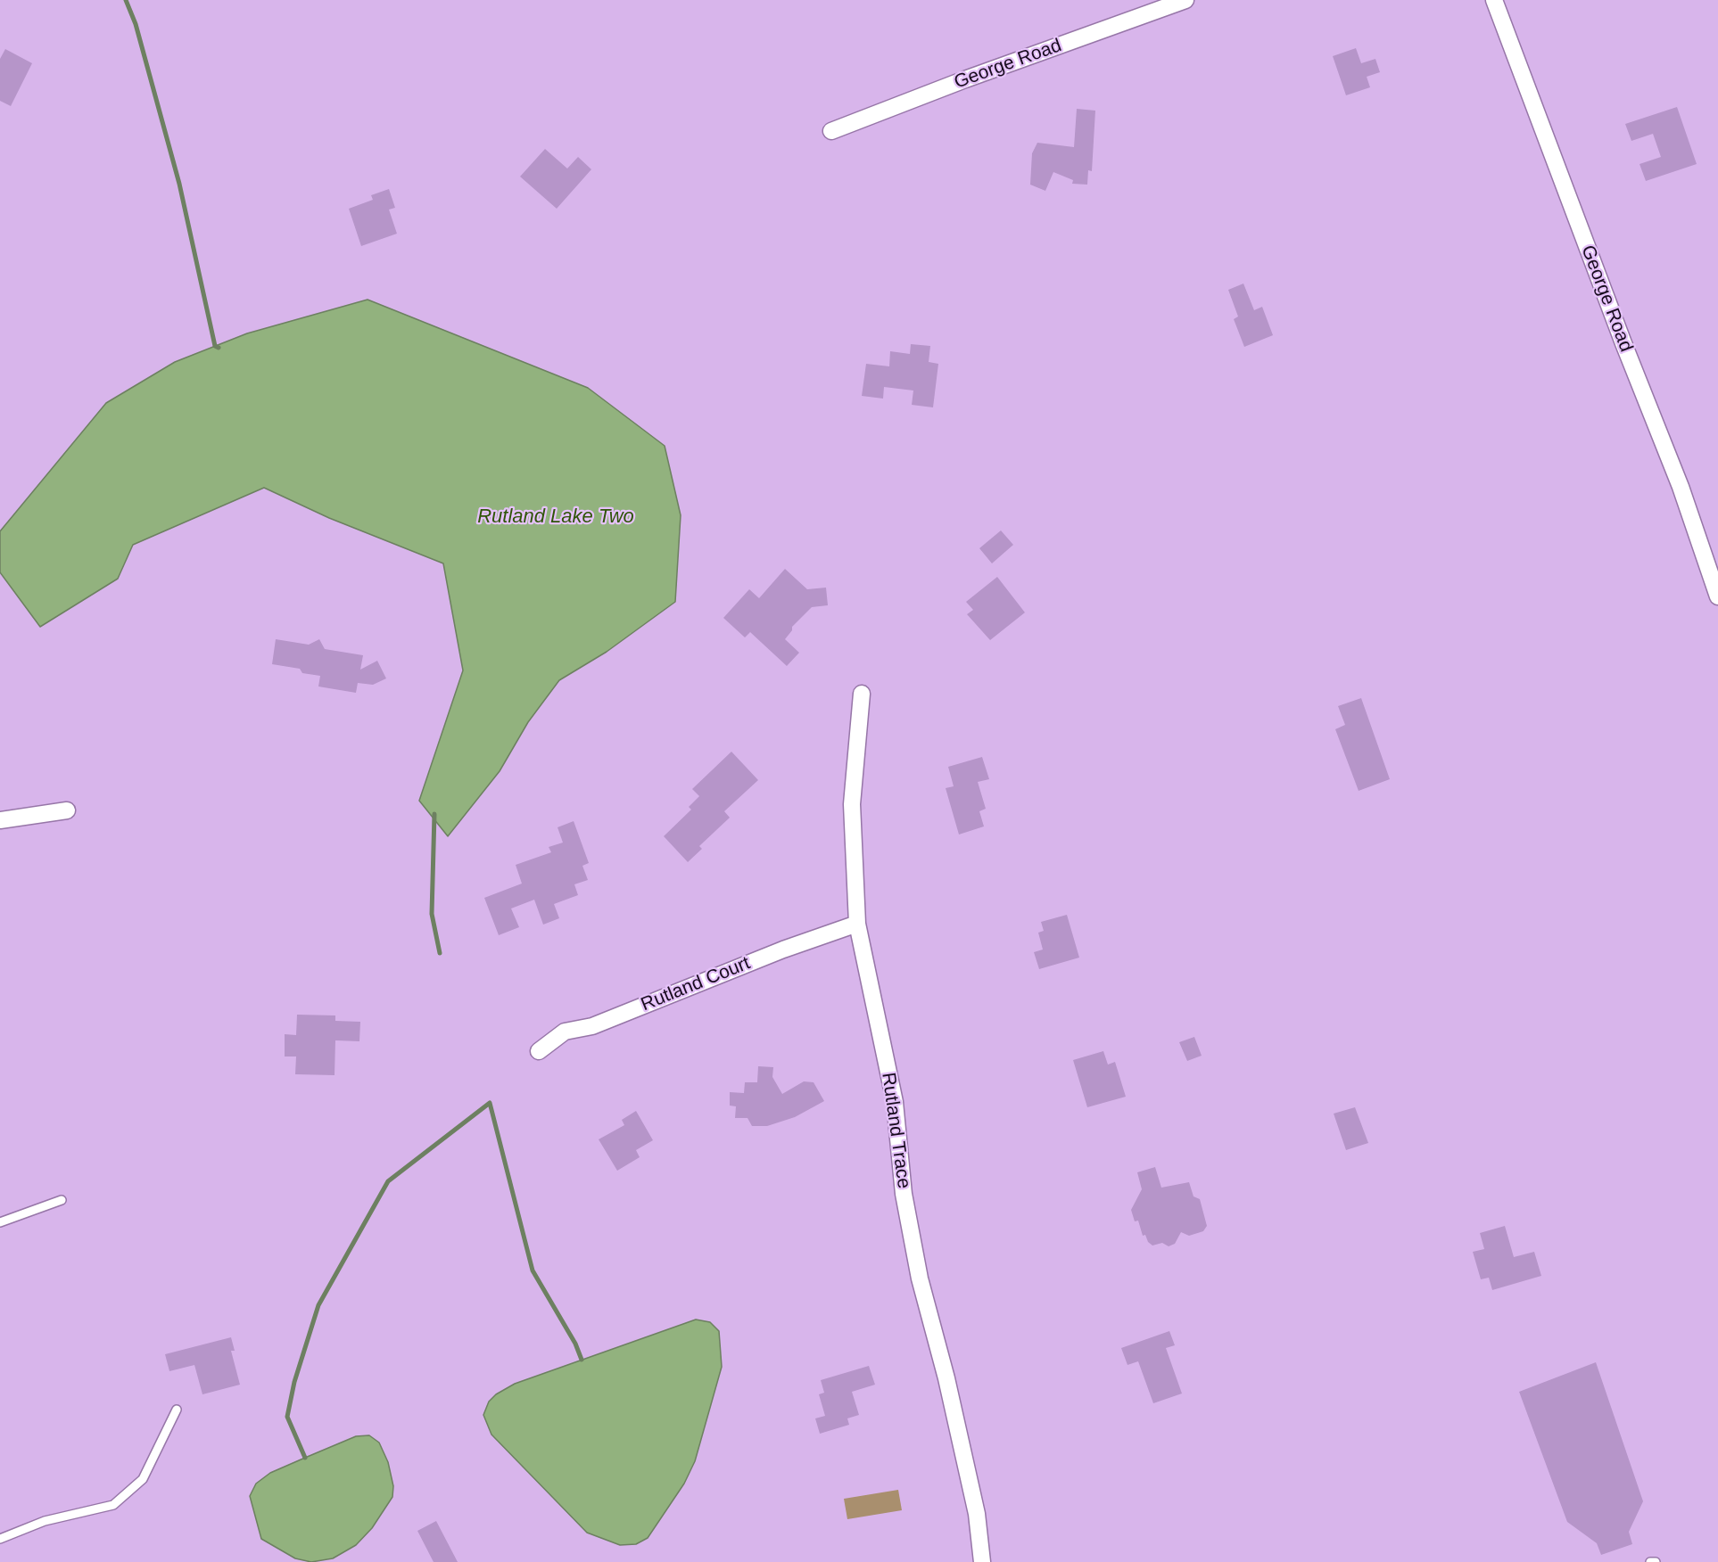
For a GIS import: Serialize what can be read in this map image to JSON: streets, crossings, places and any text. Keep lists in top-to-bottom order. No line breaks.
{"streets":{"street":["George Road","Rutland Court","Rutland Trace"]},"crossings":[["Rutland Court","Rutland Trace"]],"water":["Rutland Lake Two"]}
